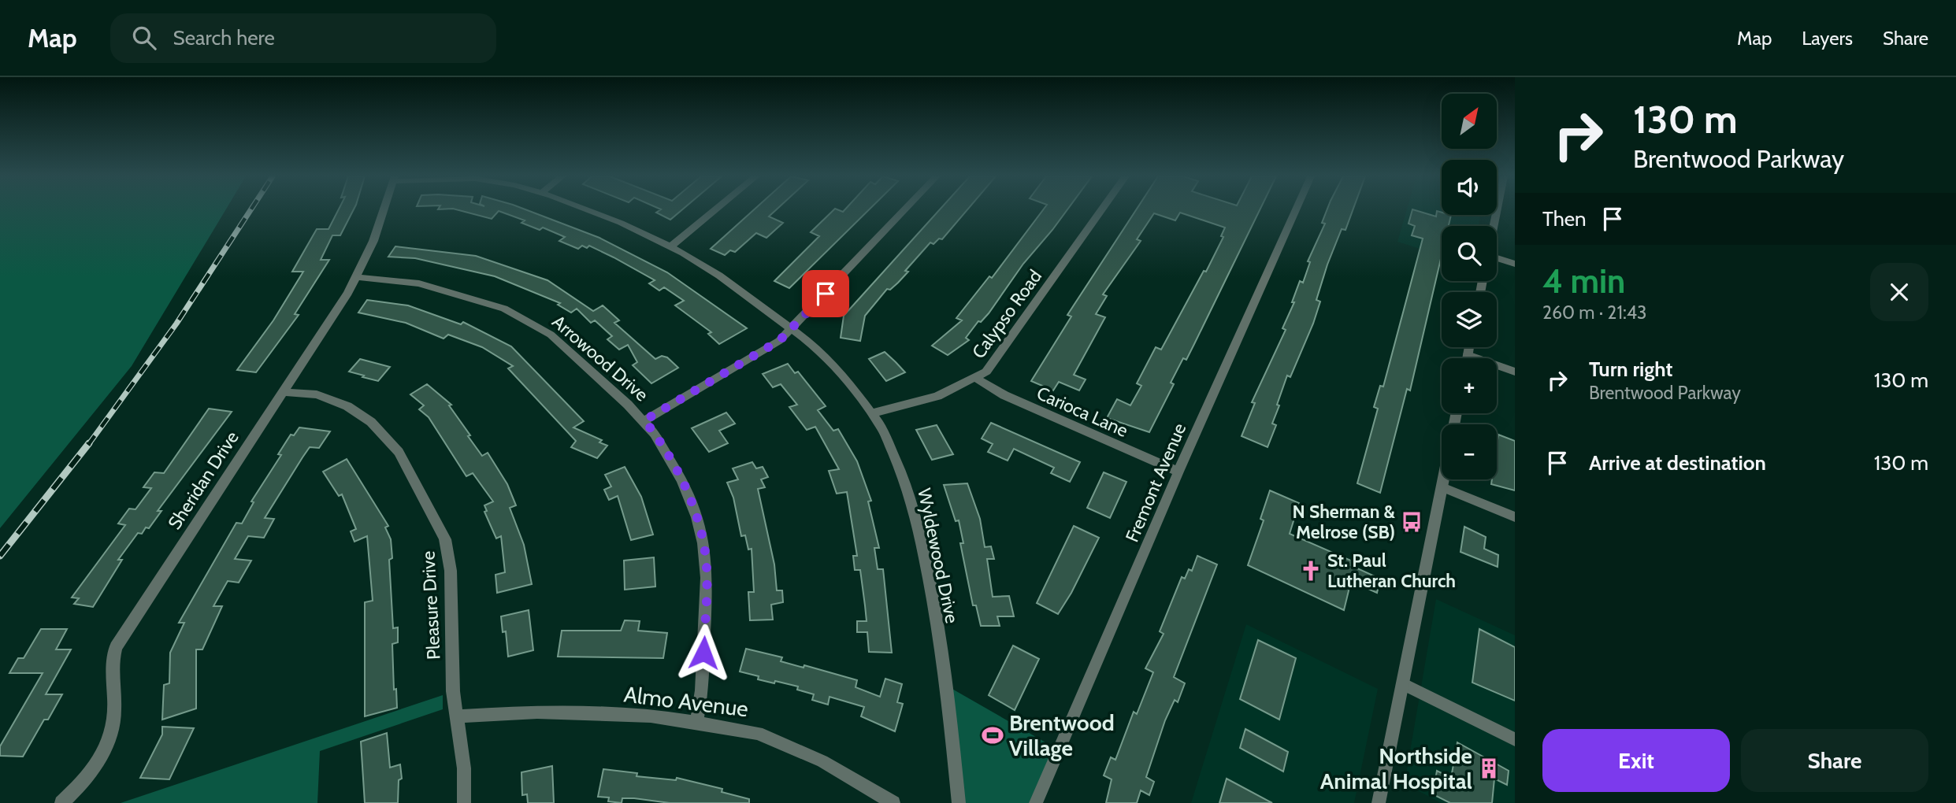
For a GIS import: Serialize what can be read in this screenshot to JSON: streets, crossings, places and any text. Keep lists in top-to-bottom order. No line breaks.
{"streets":{"street":["Calypso Road","Arrowood Drive","Carioca Lane","Sheridan Drive","Fremont Avenue","Wyldewood Drive","Pleasure Drive","Almo Avenue"]},"crossings":[["Calypso Road","Carioca Lane"],["Calypso Road","Wyldewood Drive"],["Arrowood Drive","Sheridan Drive"],["Arrowood Drive","Almo Avenue"],["Carioca Lane","Fremont Avenue"],["Sheridan Drive","Pleasure Drive"],["Pleasure Drive","Almo Avenue"]],"places":{"bus stop":["N Sherman & Melrose (SB)"],"church":["St. Paul Lutheran Church"],"sports":["Brentwood Village"],"building":["Northside Animal Hospital"]},"north":"top right","page":{"header":"Map","search":"Search here","nav":["Map","Layers","Share"],"turn":["130 m","Brentwood Parkway"],"map_buttons":["+","−"],"then":"Then","heading":["4 min","260 m · 21:43"],"list":[{"name":"Turn right","note":"Brentwood Parkway","value":"130 m"},{"name":"Arrive at destination","value":"130 m"}],"buttons":["Exit","Share"]}}
